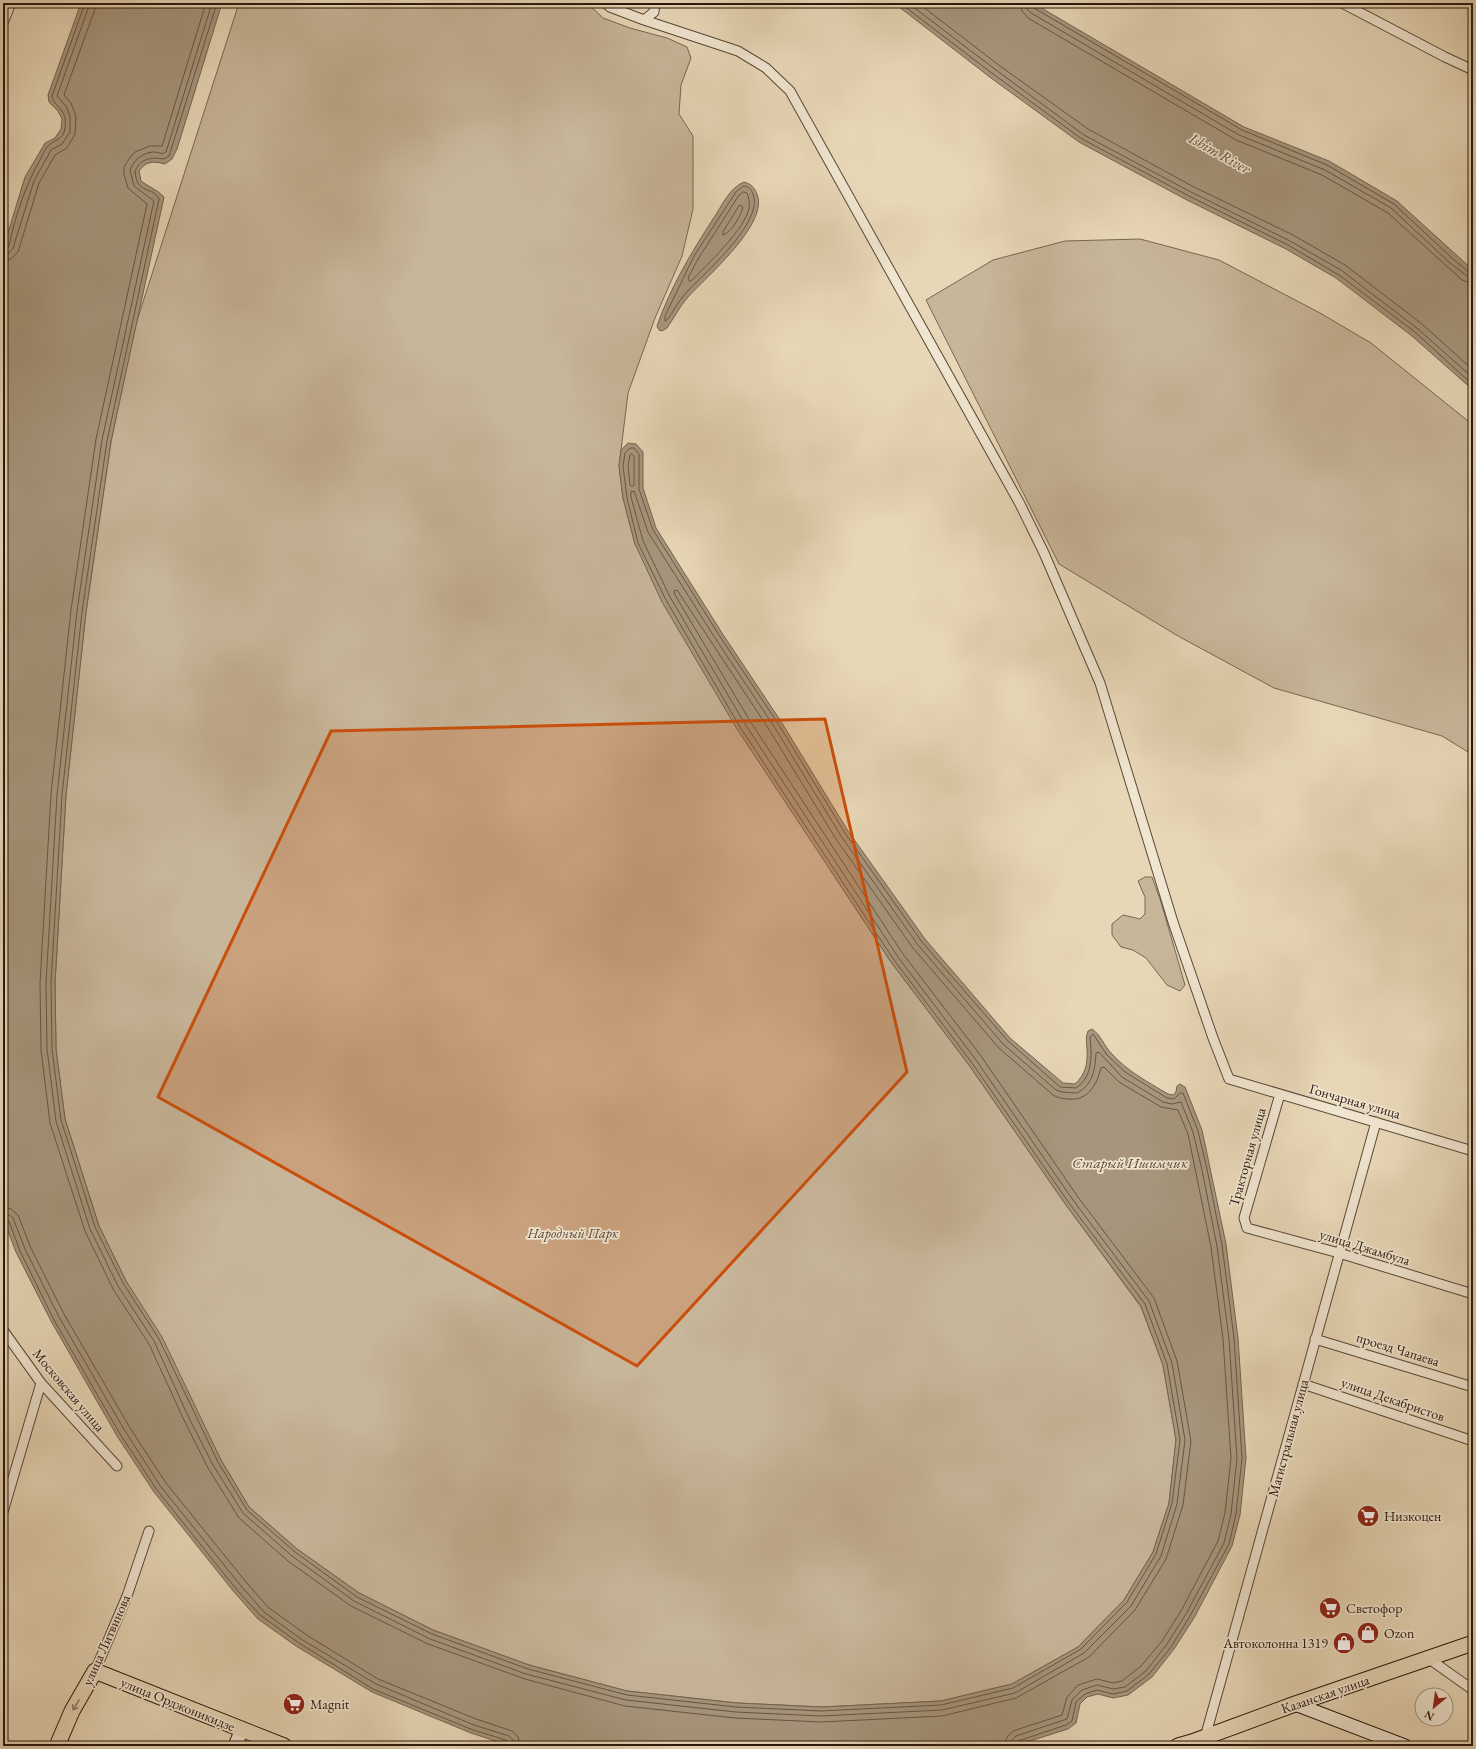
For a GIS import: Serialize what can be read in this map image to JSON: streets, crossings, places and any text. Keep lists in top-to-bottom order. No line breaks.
{"streets":{"main road":["улица Литвинова","Казанская улица","улица Орджоникидзе"],"street":["Гончарная улица","Тракторная улица","улица Джамбула","проезд Чапаева","Московская улица","улица Декабристов","Магистральная улица"]},"crossings":[["Гончарная улица","Тракторная улица"],["Гончарная улица","Магистральная улица"],["Тракторная улица","улица Джамбула"],["улица Джамбула","Магистральная улица"],["проезд Чапаева","Магистральная улица"],["улица Декабристов","Магистральная улица"],["Магистральная улица","Казанская улица"],["улица Литвинова","улица Орджоникидзе"]],"one_way":["улица Литвинова"],"water":["Ishim River","Старый Ишимчик"],"parks":["Народный Парк"],"places":{"supermarket":["Низкоцен","Светофор","Magnit"],"shop":["Ozon","Автоколонна 1319"]},"north":"bottom left"}
